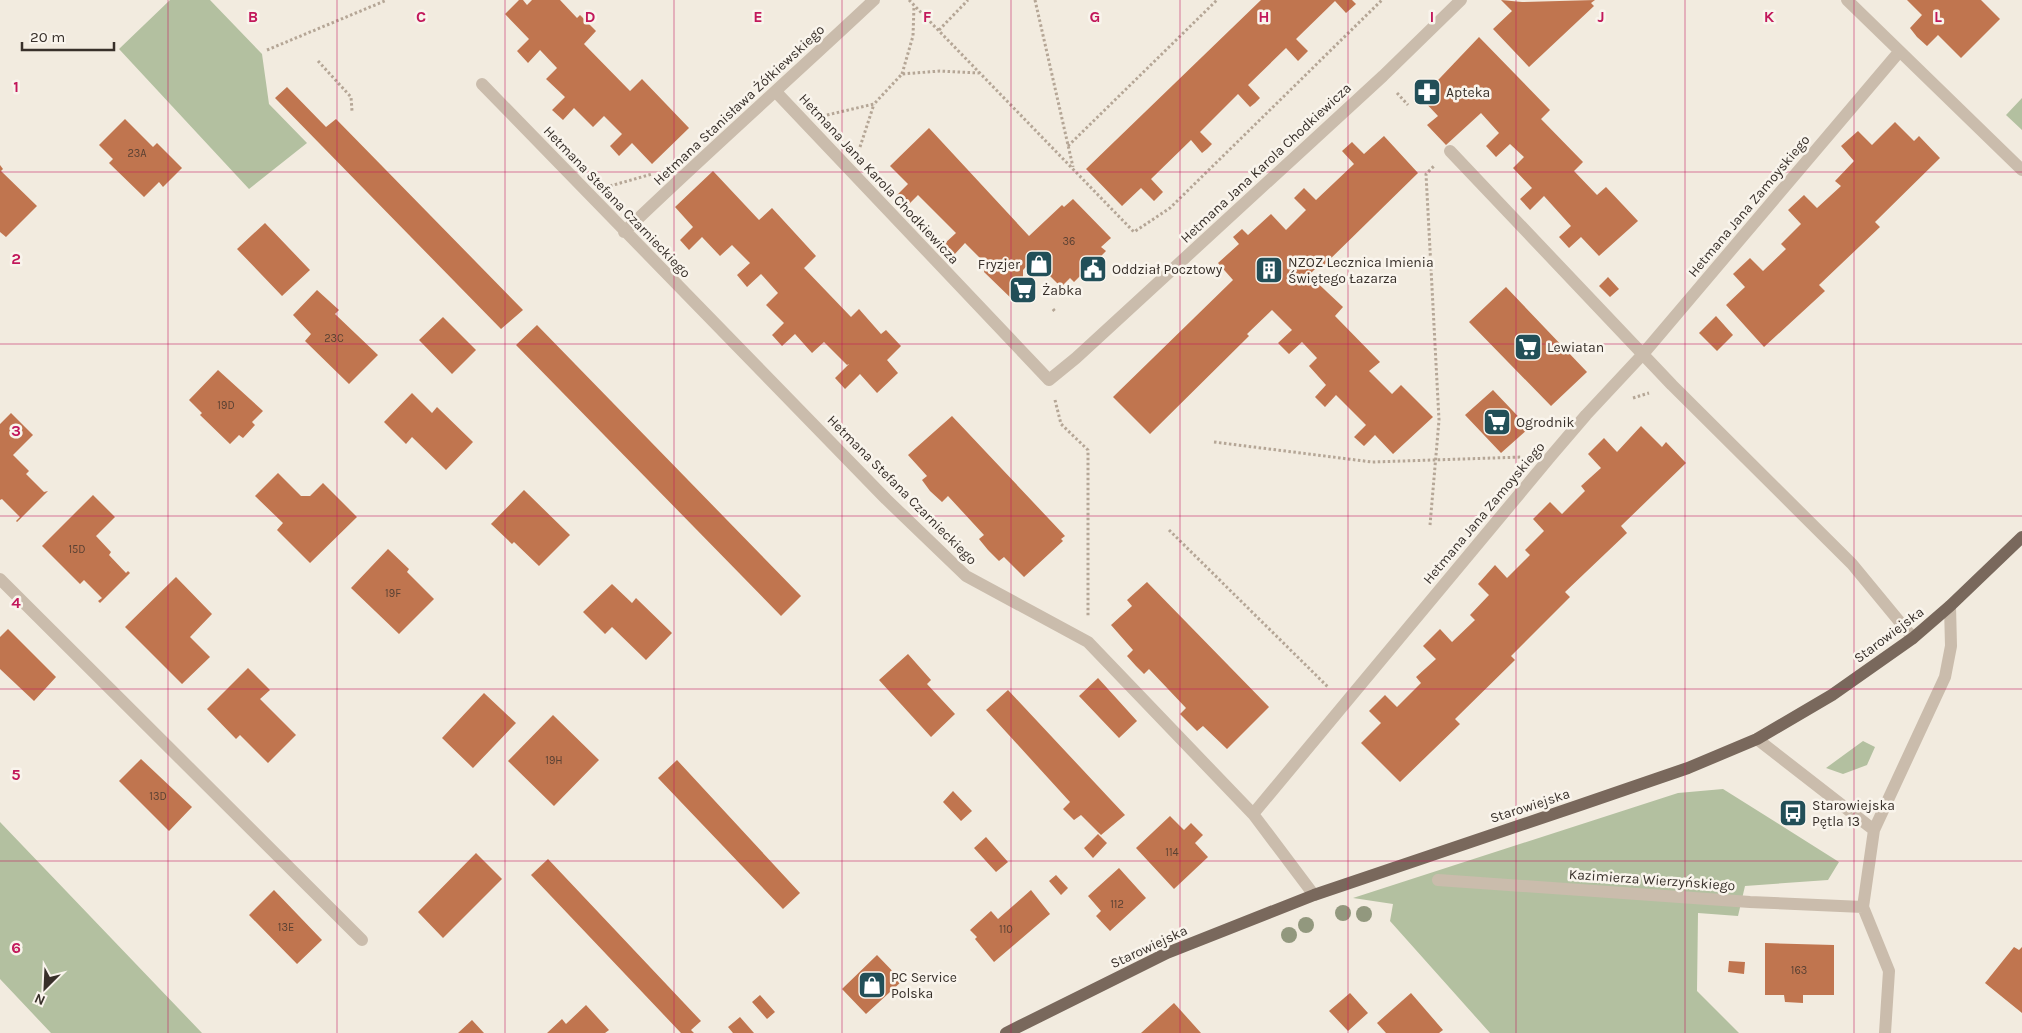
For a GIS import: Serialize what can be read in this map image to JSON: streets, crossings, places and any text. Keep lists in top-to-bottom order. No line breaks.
{"streets":{"main road":["Starowiejska"],"street":["Hetmana Stanisława Żółkiewskiego","Hetmana Jana Karola Chodkiewicza","Hetmana Stefana Czarnieckiego","Hetmana Jana Zamoyskiego","Kazimierza Wierzyńskiego"]},"crossings":[["Hetmana Stanisława Żółkiewskiego","Hetmana Jana Karola Chodkiewicza"],["Hetmana Stanisława Żółkiewskiego","Hetmana Stefana Czarnieckiego"],["Hetmana Stefana Czarnieckiego","Hetmana Jana Zamoyskiego"],["Hetmana Stefana Czarnieckiego","Starowiejska"]],"places":{"pharmacy":["Apteka"],"shop":["Fryzjer","PC Service Polska"],"public building":["Oddział Pocztowy"],"building":["NZOZ Lecznica Imienia Świętego Łazarza"],"supermarket":["Żabka","Lewiatan","Ogrodnik"],"bus stop":["Starowiejska Pętla 13"]},"house_numbers":["23A","36","23C","19D","15D","19F","19H","13D","114","112","13E","110","163"],"scale_bar":"20 m","north":"bottom left","grid":{"columns":["B","C","D","E","F","G","H","I","J","K","L"],"rows":["1","2","3","4","5","6"]}}
